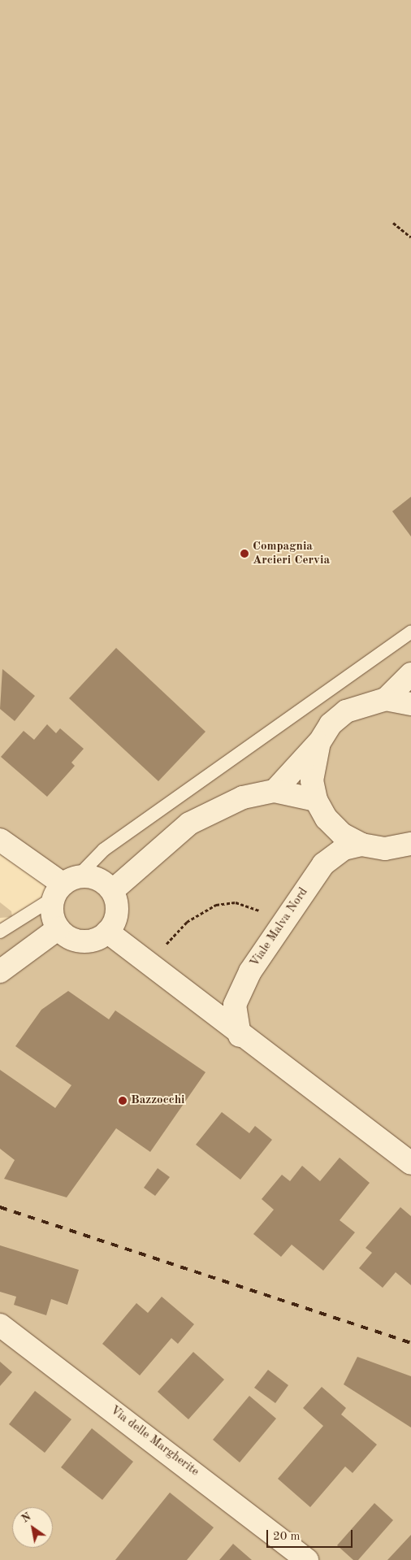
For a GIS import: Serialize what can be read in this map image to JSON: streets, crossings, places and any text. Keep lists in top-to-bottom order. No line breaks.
{"streets":{"street":["Viale Malva Nord","Via delle Margherite"]},"places":["Compagnia Arcieri Cervia","Bazzocchi"],"scale_bar":"20 m","north":"top left"}
